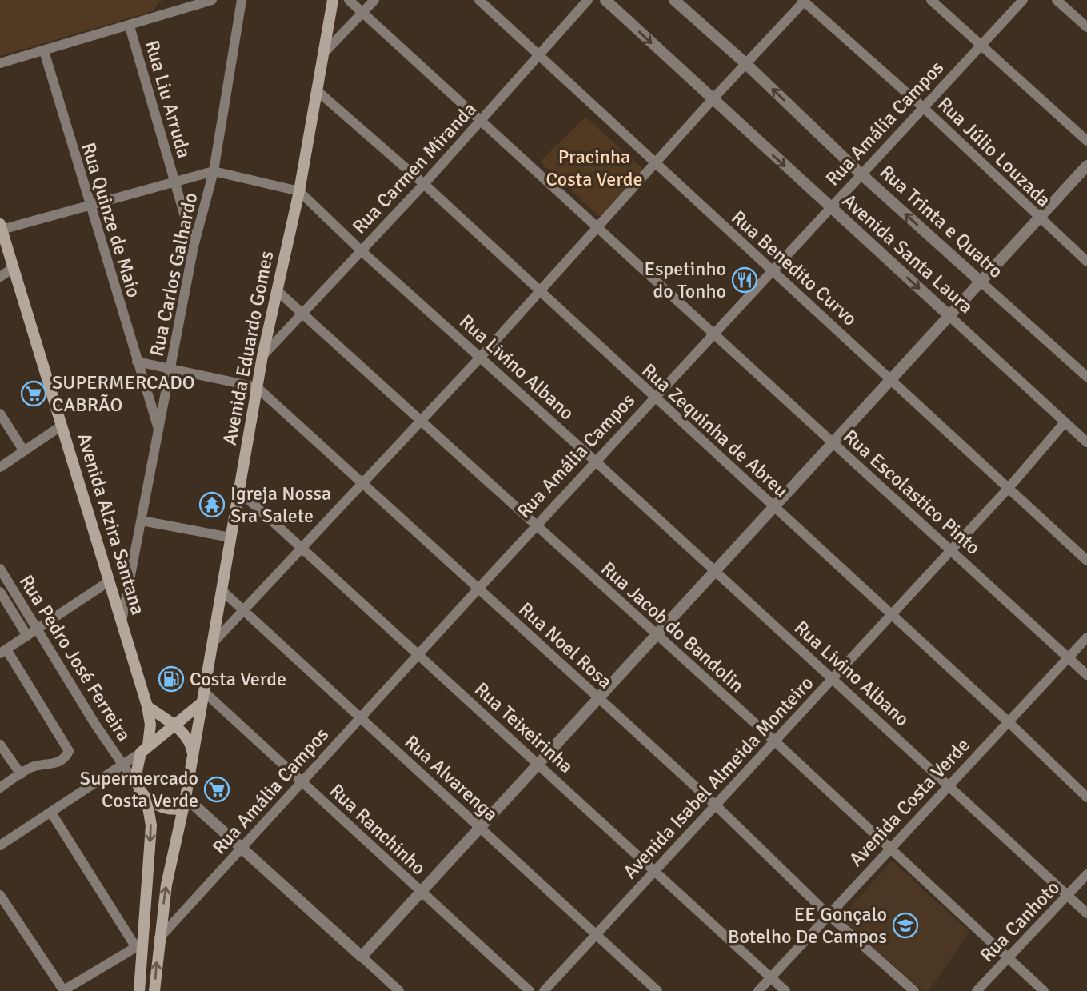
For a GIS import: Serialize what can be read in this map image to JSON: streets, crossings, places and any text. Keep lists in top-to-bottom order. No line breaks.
{"streets":{"main road":["Avenida Eduardo Gomes","Avenida Alzira Santana"],"street":["Rua Liu Arruda","Rua Amália Campos","Rua Júlio Louzada","Rua Carmen Miranda","Rua Quinze de Maio","Rua Trinta e Quatro","Avenida Santa Laura","Rua Benedito Curvo","Rua Carlos Galhardo","Rua Livino Albano","Rua Zequinha de Abreu","Rua Escolastico Pinto","Rua Jacob do Bandolin","Rua Noel Rosa","Rua Pedro José Ferreira","Rua Teixeirinha","Avenida Isabel Almeida Monteiro","Rua Alvarenga","Avenida Costa Verde","Rua Ranchinho","Rua Canhoto"]},"crossings":[["Rua Liu Arruda","Rua Carlos Galhardo"],["Rua Amália Campos","Rua Júlio Louzada"],["Rua Amália Campos","Rua Trinta e Quatro"],["Rua Amália Campos","Avenida Santa Laura"],["Rua Amália Campos","Rua Benedito Curvo"],["Rua Amália Campos","Rua Livino Albano"],["Rua Amália Campos","Rua Zequinha de Abreu"],["Rua Amália Campos","Rua Escolastico Pinto"],["Rua Amália Campos","Rua Jacob do Bandolin"],["Rua Amália Campos","Rua Noel Rosa"],["Rua Amália Campos","Rua Teixeirinha"],["Rua Amália Campos","Rua Alvarenga"],["Rua Amália Campos","Rua Ranchinho"],["Rua Carmen Miranda","Rua Benedito Curvo"],["Rua Carmen Miranda","Avenida Eduardo Gomes"],["Rua Carmen Miranda","Rua Livino Albano"],["Rua Carmen Miranda","Rua Zequinha de Abreu"],["Rua Carmen Miranda","Rua Escolastico Pinto"],["Rua Carmen Miranda","Rua Jacob do Bandolin"],["Rua Quinze de Maio","Rua Carlos Galhardo"],["Avenida Santa Laura","Avenida Isabel Almeida Monteiro"],["Rua Benedito Curvo","Avenida Isabel Almeida Monteiro"],["Rua Carlos Galhardo","Avenida Alzira Santana"],["Avenida Eduardo Gomes","Rua Livino Albano"],["Avenida Eduardo Gomes","Rua Zequinha de Abreu"],["Avenida Eduardo Gomes","Avenida Alzira Santana"],["Avenida Eduardo Gomes","Rua Jacob do Bandolin"],["Avenida Eduardo Gomes","Rua Noel Rosa"],["Avenida Eduardo Gomes","Rua Pedro José Ferreira"],["Avenida Eduardo Gomes","Rua Teixeirinha"],["Avenida Eduardo Gomes","Rua Alvarenga"],["Avenida Eduardo Gomes","Rua Ranchinho"],["Rua Livino Albano","Avenida Isabel Almeida Monteiro"],["Rua Livino Albano","Avenida Costa Verde"],["Rua Livino Albano","Rua Canhoto"],["Rua Zequinha de Abreu","Avenida Isabel Almeida Monteiro"],["Rua Zequinha de Abreu","Avenida Costa Verde"],["Rua Escolastico Pinto","Avenida Isabel Almeida Monteiro"],["Rua Escolastico Pinto","Avenida Costa Verde"],["Avenida Alzira Santana","Rua Pedro José Ferreira"],["Rua Jacob do Bandolin","Avenida Isabel Almeida Monteiro"],["Rua Jacob do Bandolin","Avenida Costa Verde"],["Rua Jacob do Bandolin","Rua Canhoto"],["Rua Noel Rosa","Avenida Isabel Almeida Monteiro"],["Rua Noel Rosa","Avenida Costa Verde"],["Rua Teixeirinha","Avenida Isabel Almeida Monteiro"],["Rua Teixeirinha","Avenida Costa Verde"],["Avenida Isabel Almeida Monteiro","Rua Alvarenga"]],"one_way":["Rua Trinta e Quatro","Avenida Santa Laura"],"parks":["Pracinha Costa Verde"],"places":{"restaurant":["Espetinho do Tonho"],"supermarket":["SUPERMERCADO CABRÃO","Supermercado Costa Verde"],"temple":["Igreja Nossa Sra Salete"],"fuel station":["Costa Verde"],"school or university":["EE Gonçalo Botelho De Campos"]}}
